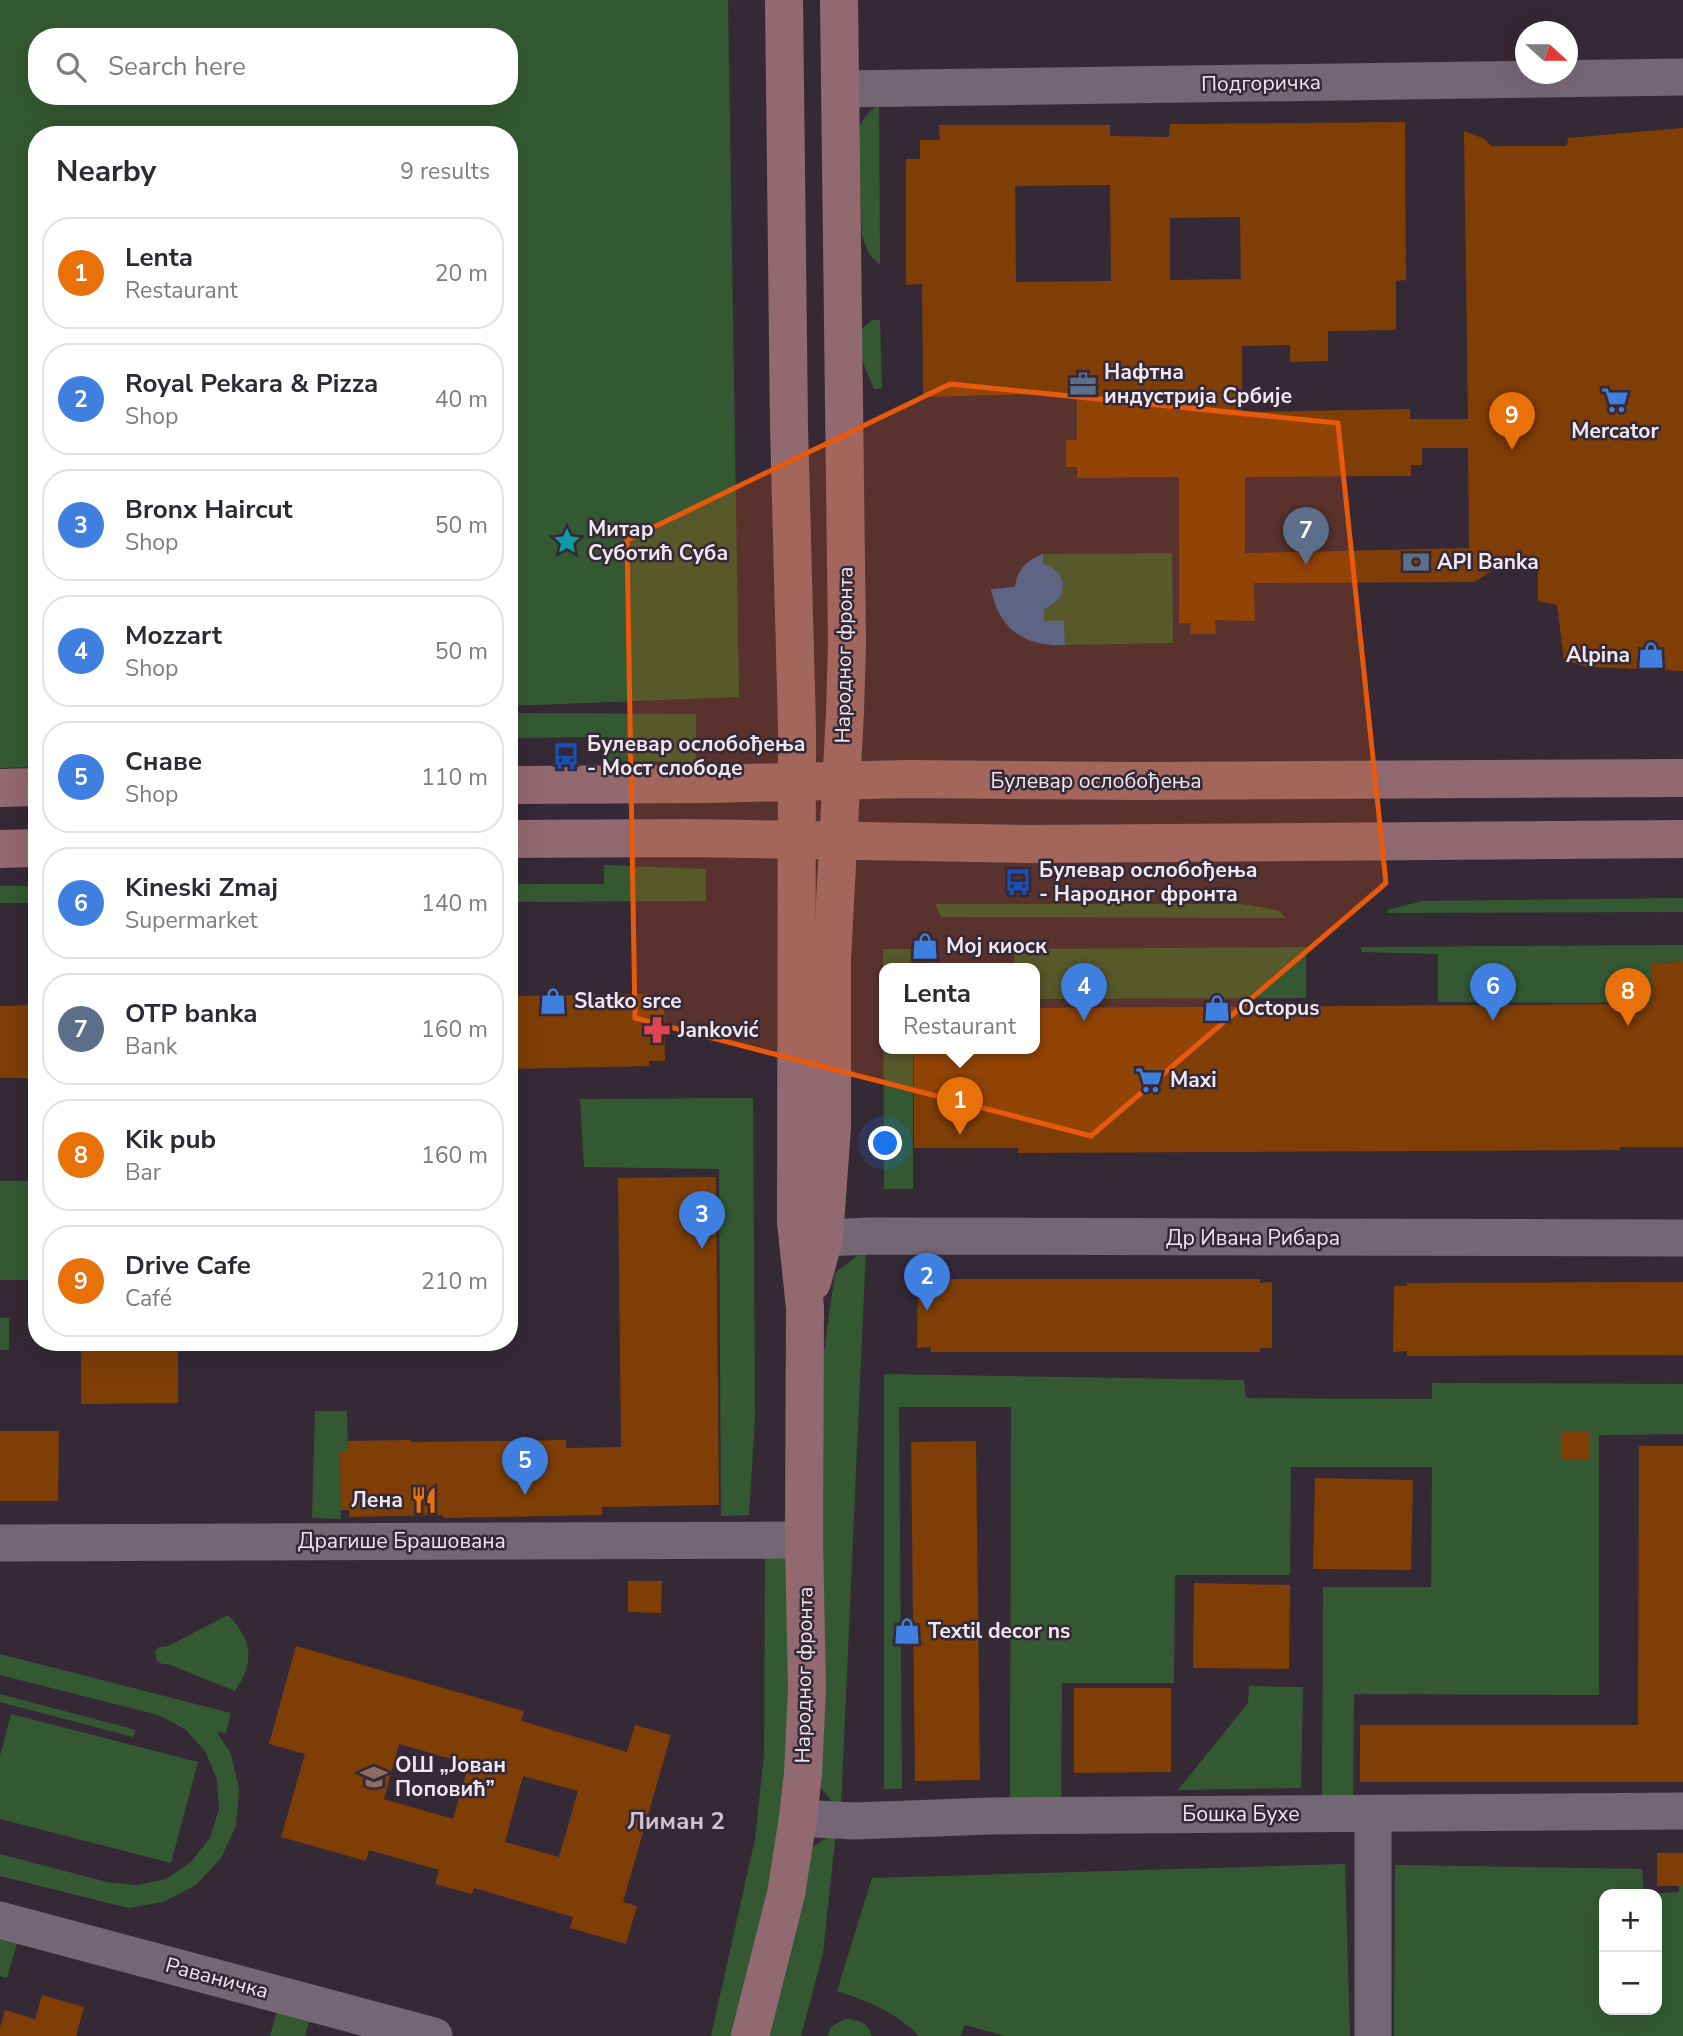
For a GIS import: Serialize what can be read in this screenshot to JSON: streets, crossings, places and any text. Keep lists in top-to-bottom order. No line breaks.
{"streets":{"street":["Подгоричка","Народног фронта","Булевар ослобођења","Др Ивана Рибара","Драгише Брашована","Бошка Бухе","Раваничка"]},"crossings":[["Подгоричка","Народног фронта"],["Народног фронта","Булевар ослобођења"],["Народног фронта","Др Ивана Рибара"],["Народног фронта","Драгише Брашована"],["Народног фронта","Бошка Бухе"]],"districts":["Лиман 2"],"places":{"office":["Нафтна индустрија Србије"],"supermarket":["Mercator","Maxi"],"place":["Митар Суботић Суба"],"bank":["API Banka"],"shop":["Alpina","Мој киоск","Slatko srce","Octopus","Textil decor ns"],"bus stop":["Булевар ослобођења - Мост слободе","Булевар ослобођења - Народног фронта"],"pharmacy":["Janković"],"restaurant":["Лена"],"school or university":["ОШ „Јован Поповић”"]},"north":"right","page":{"search":"Search here","heading":["Nearby","9 results"],"list":[{"mark":"1","name":"Lenta","note":"Restaurant","value":"20 m"},{"mark":"2","name":"Royal Pekara & Pizza","note":"Shop","value":"40 m"},{"mark":"3","name":"Bronx Haircut","note":"Shop","value":"50 m"},{"mark":"4","name":"Mozzart","note":"Shop","value":"50 m"},{"mark":"5","name":"Снаве","note":"Shop","value":"110 m"},{"mark":"6","name":"Kineski Zmaj","note":"Supermarket","value":"140 m"},{"mark":"7","name":"OTP banka","note":"Bank","value":"160 m"},{"mark":"8","name":"Kik pub","note":"Bar","value":"160 m"},{"mark":"9","name":"Drive Cafe","note":"Café","value":"210 m"}],"pins":["9","7","4","6","8","1","3","2","5"],"popup":["Lenta","Restaurant"],"map_buttons":["+","−"]}}
